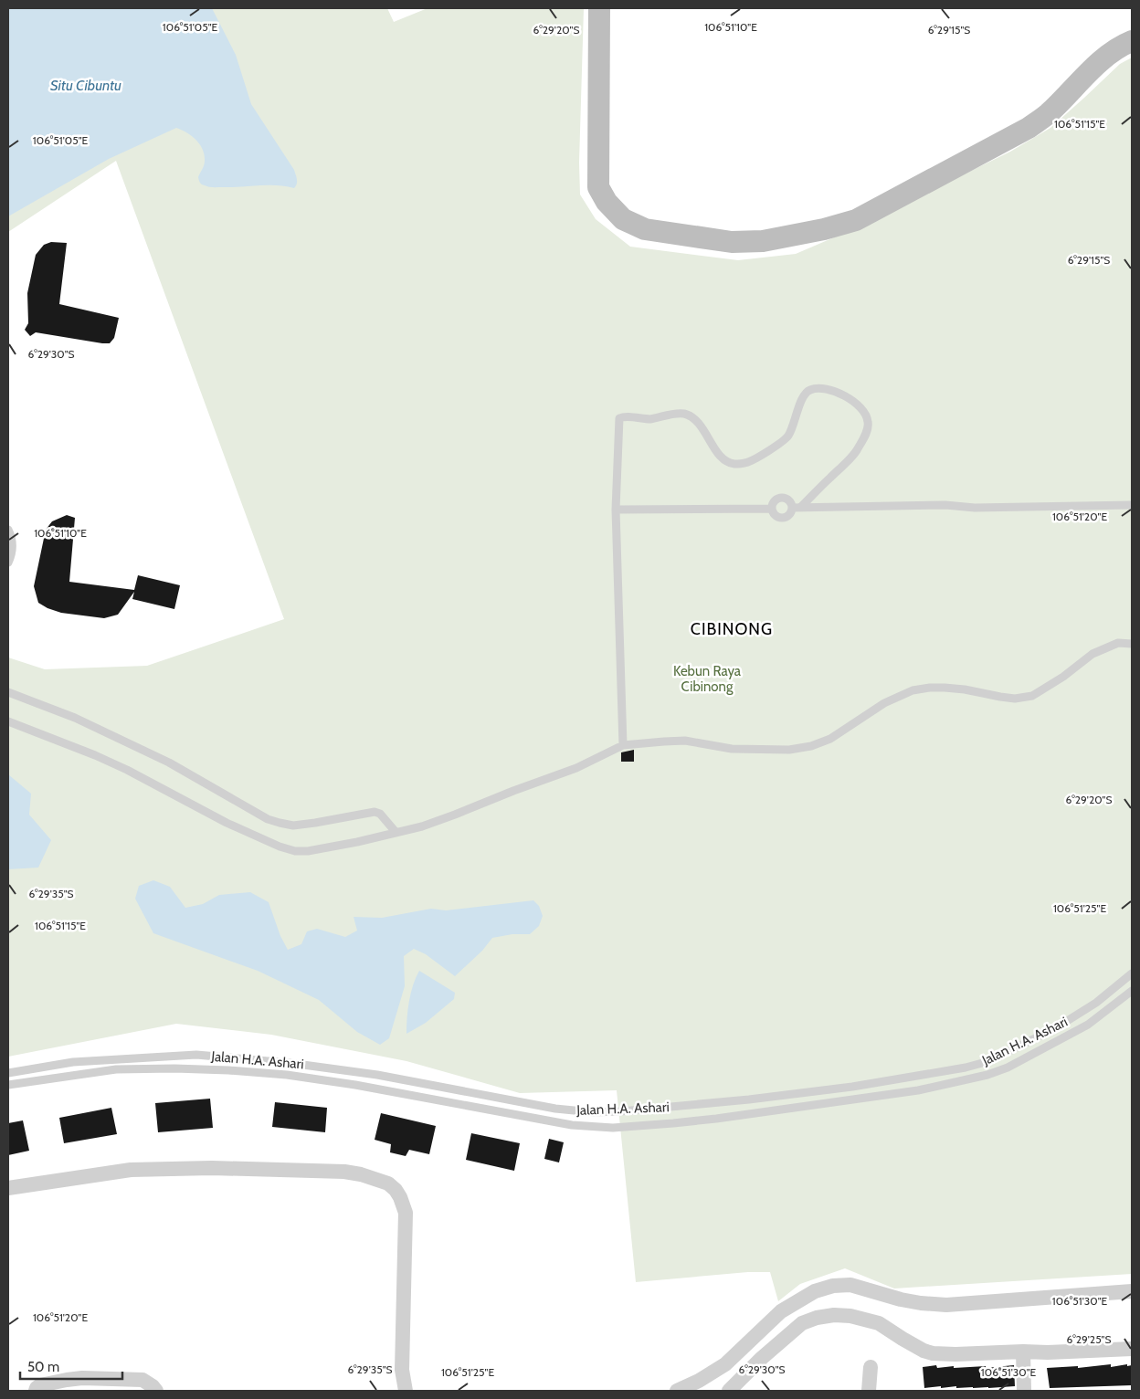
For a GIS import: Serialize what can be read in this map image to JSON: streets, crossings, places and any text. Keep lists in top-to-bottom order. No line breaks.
{"streets":{"lane":["Jalan H.A. Ashari"]},"districts":["CIBINONG"],"water":["Situ Cibuntu"],"parks":["Kebun Raya Cibinong"],"scale_bar":"50 m","coordinates":["106°51'05\"E","106°51'10\"E","6°29'20\"S","6°29'15\"S","106°51'15\"E","6°29'30\"S","106°51'20\"E","6°29'35\"S","106°51'25\"E","106°51'30\"E","6°29'25\"S"]}
